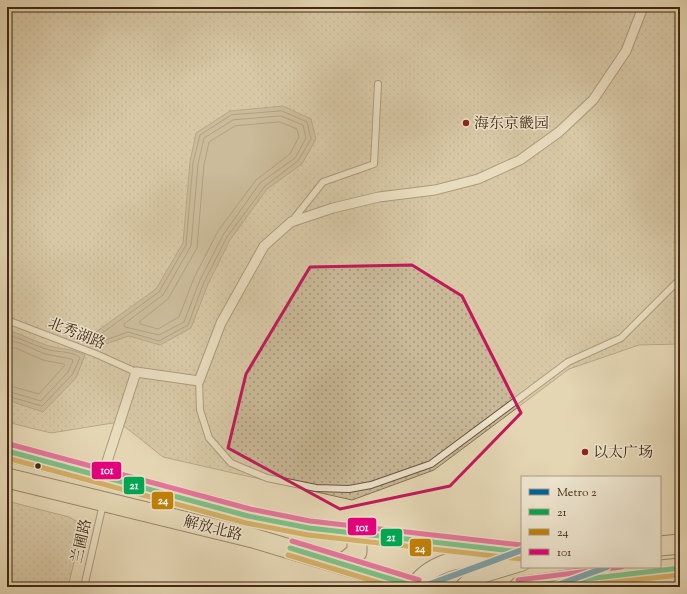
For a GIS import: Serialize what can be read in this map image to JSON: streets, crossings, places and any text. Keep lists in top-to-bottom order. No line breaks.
{"streets":{"main road":["解放北路"],"lane":["北秀湖路","兰圃路"]},"crossings":[["解放北路","兰圃路"]],"places":["海东京畿园","以太广场"],"lines":["transit line 101","transit line 21","transit line 24","metro line 2"],"legend":["Metro 2","21","24","101"]}
